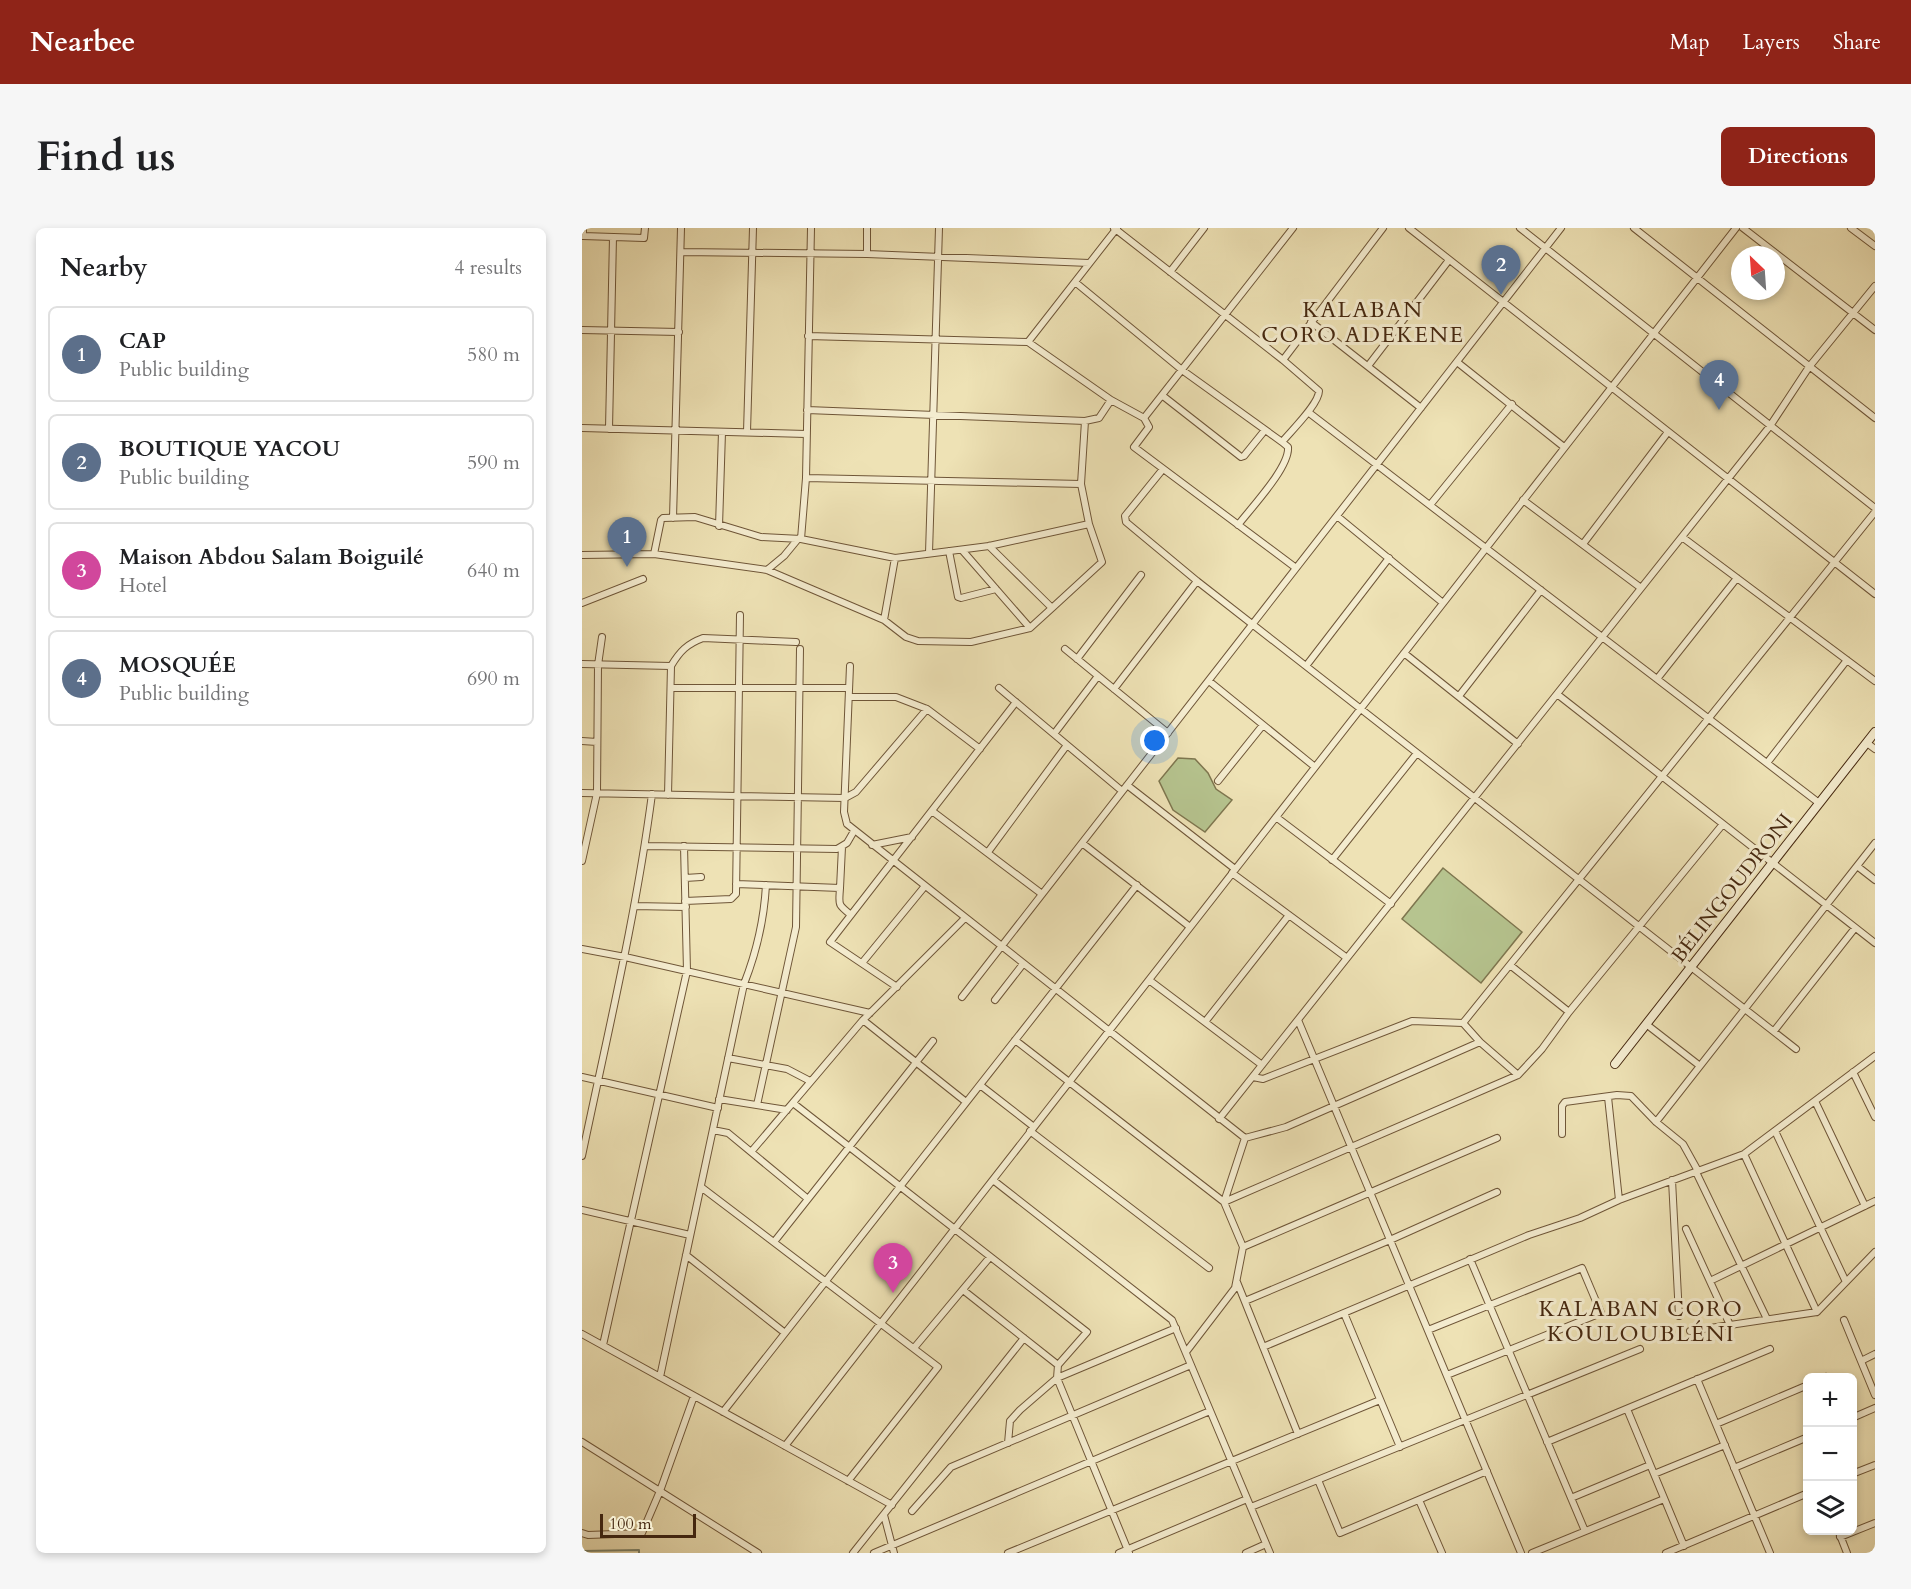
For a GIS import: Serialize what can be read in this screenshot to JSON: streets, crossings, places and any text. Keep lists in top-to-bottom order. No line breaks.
{"streets":{"street":["BÉLINGOUDRONI"]},"districts":["KALABAN CORO ADEKENE","KALABAN CORO KOULOUBLÉNI"],"scale_bar":"100 m","north":"top left","page":{"header":"Nearbee","nav":["Map","Layers","Share"],"buttons":"Directions","title":"Find us","heading":["Nearby","4 results"],"pins":["2","4","1","3"],"list":[{"mark":"1","name":"CAP","note":"Public building","value":"580 m"},{"mark":"2","name":"BOUTIQUE YACOU","note":"Public building","value":"590 m"},{"mark":"3","name":"Maison Abdou Salam Boiguilé","note":"Hotel","value":"640 m"},{"mark":"4","name":"MOSQUÉE","note":"Public building","value":"690 m"}],"map_buttons":["+","−"],"scale":"100 m"}}
